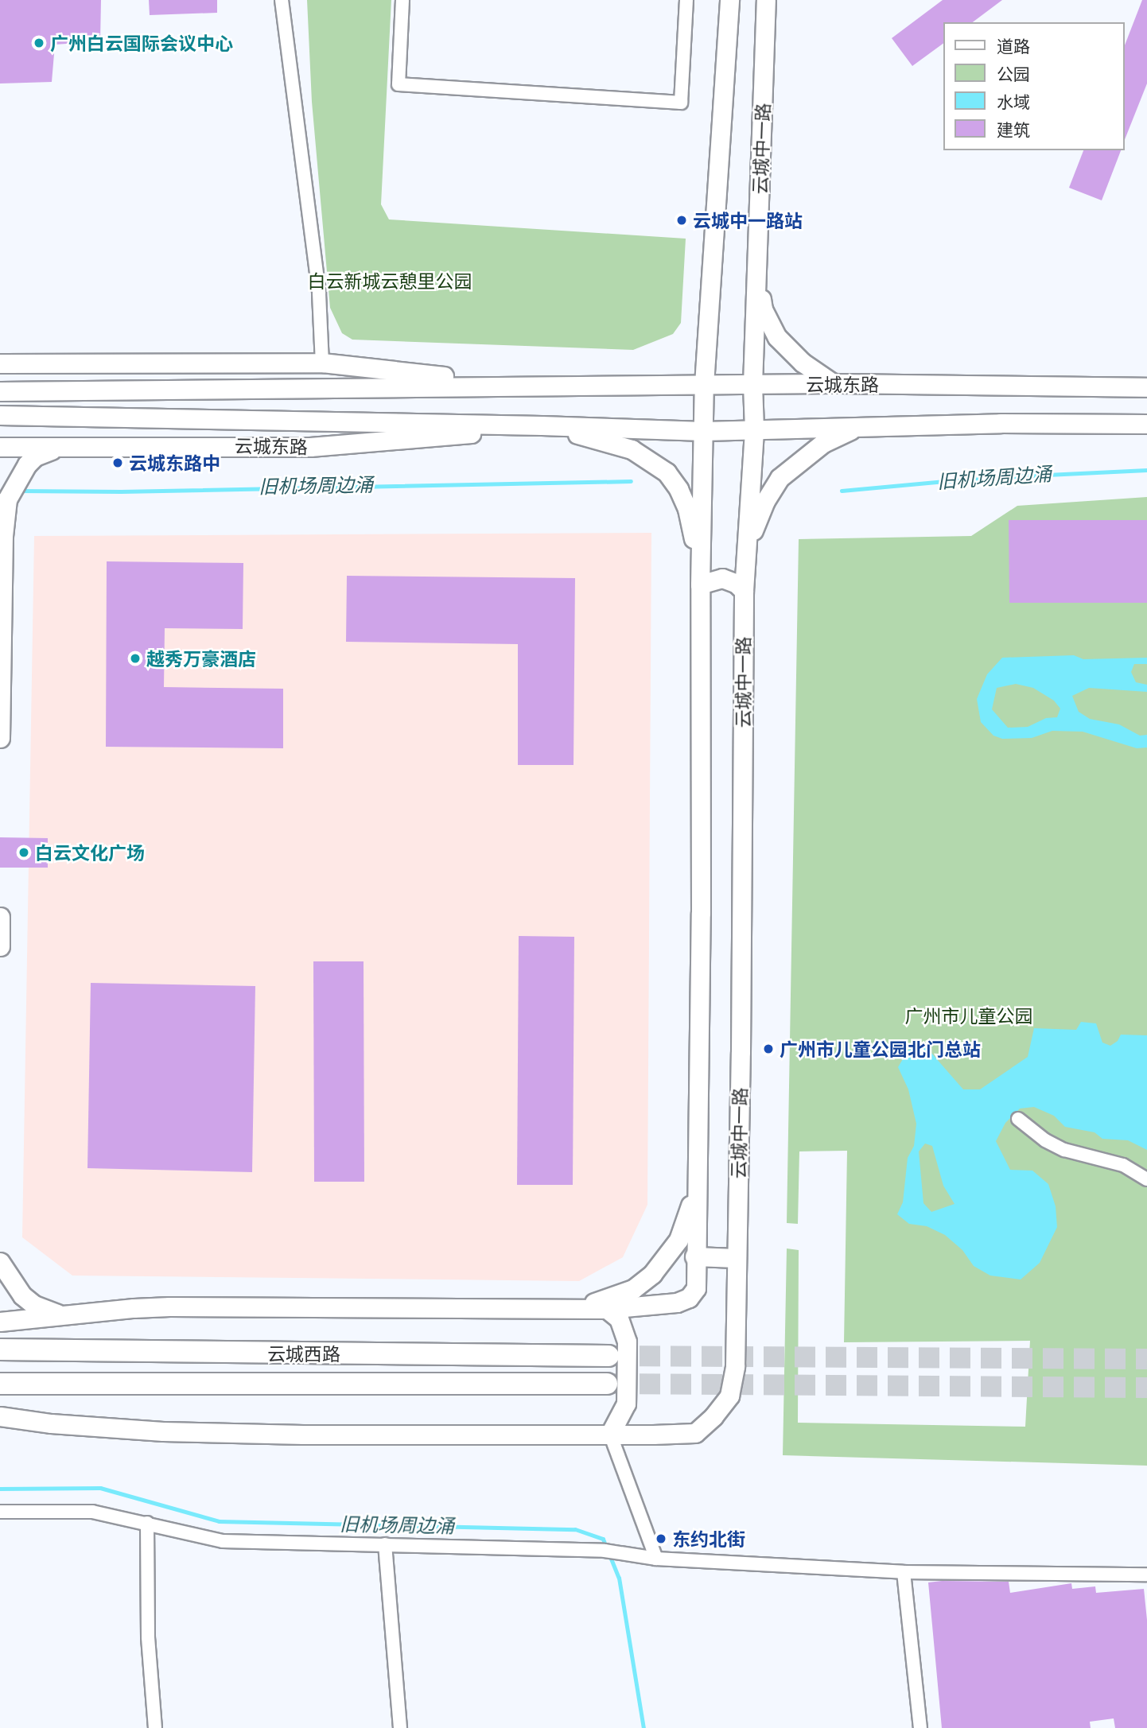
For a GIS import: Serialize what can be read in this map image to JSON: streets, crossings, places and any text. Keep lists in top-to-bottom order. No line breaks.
{"streets":{"main road":["云城中一路","云城东路","云城西路"]},"crossings":[["云城中一路","云城东路"]],"water":["旧机场周边涌"],"parks":["白云新城云憩里公园","广州市儿童公园"],"places":["广州白云国际会议中心","云城中一路站","云城东路中","越秀万豪酒店","白云文化广场","广州市儿童公园北门总站","东约北街"],"legend":["道路","公园","水域","建筑"]}
